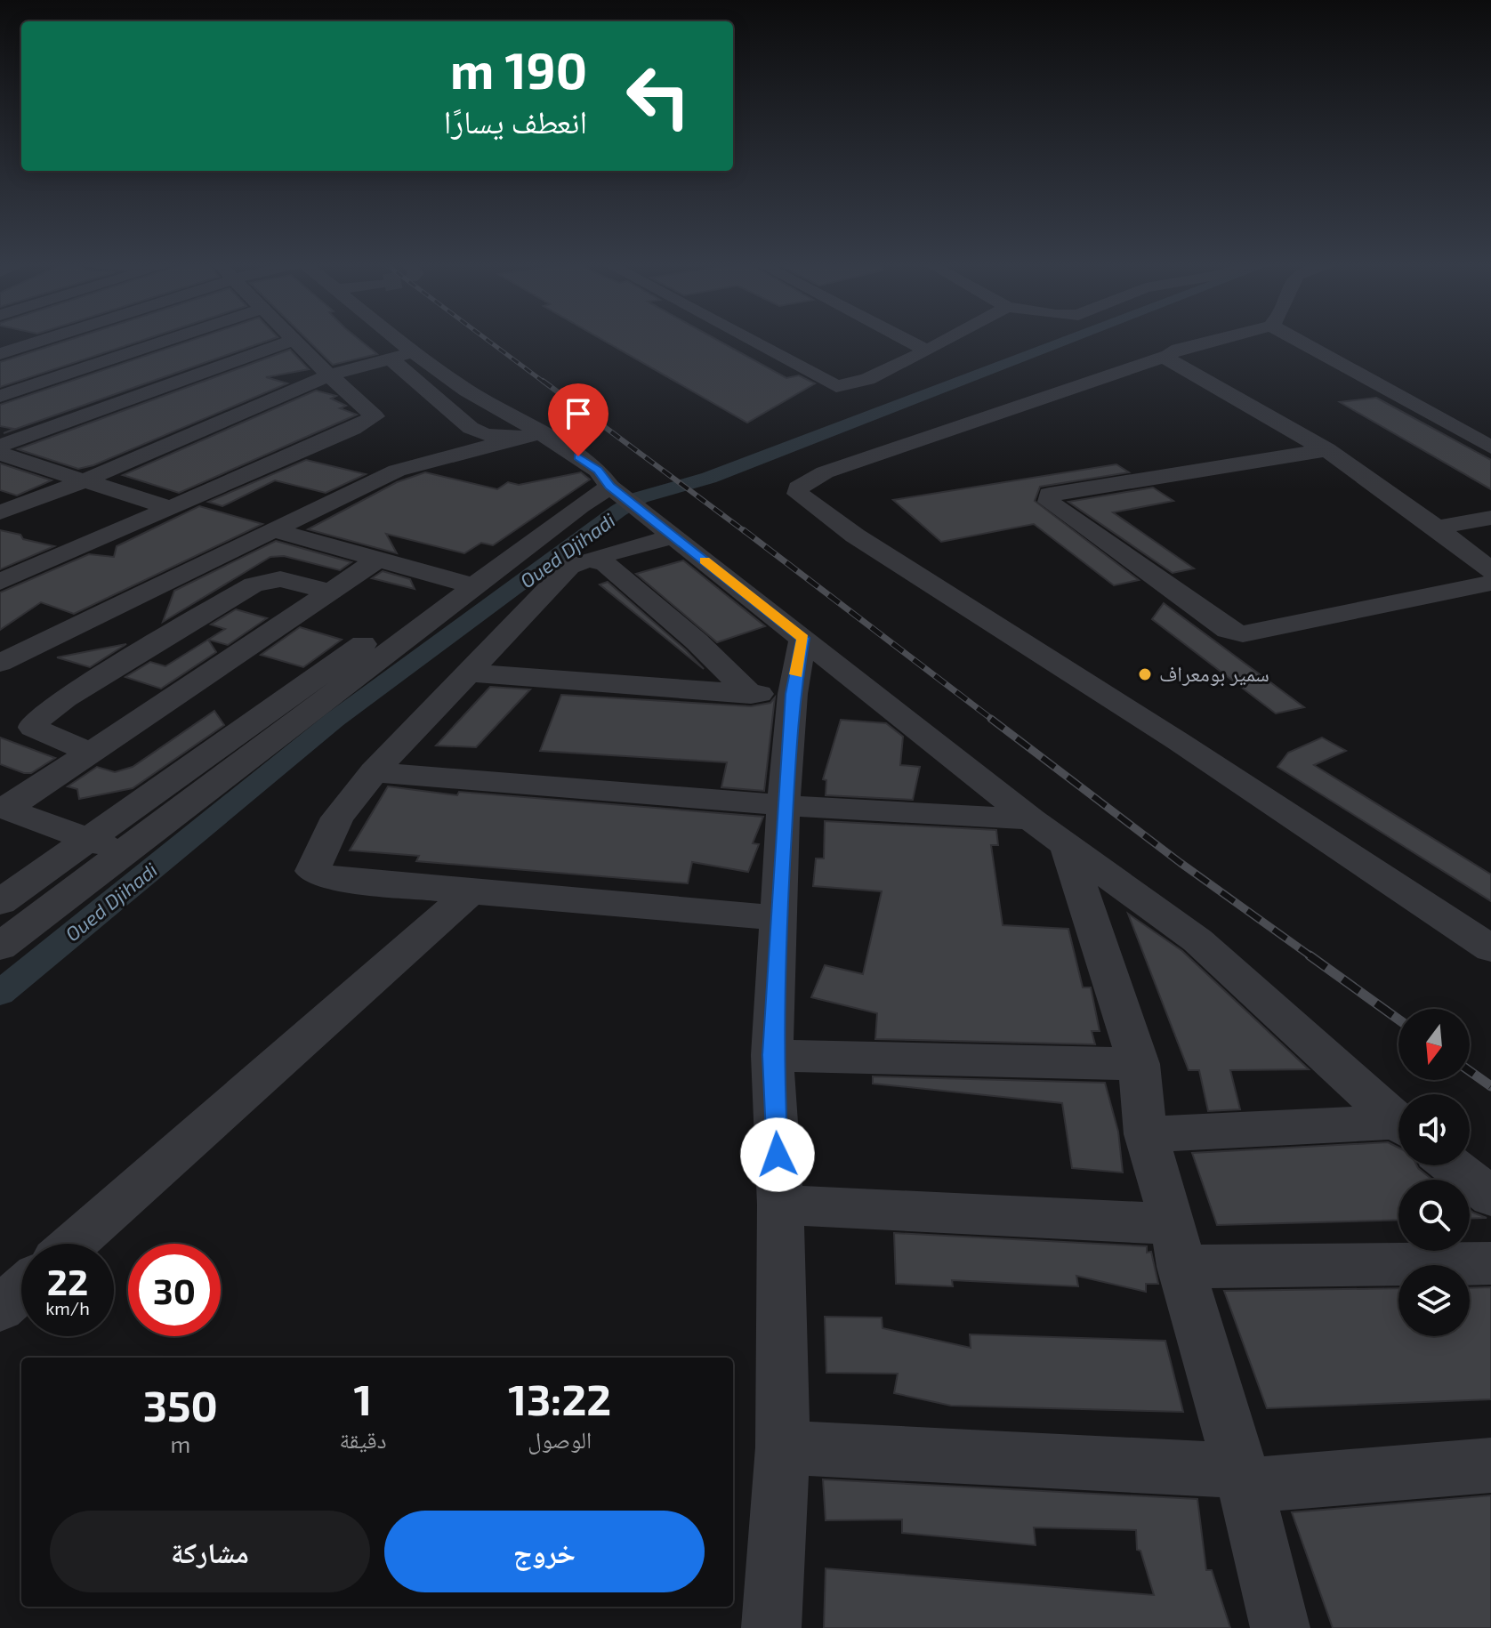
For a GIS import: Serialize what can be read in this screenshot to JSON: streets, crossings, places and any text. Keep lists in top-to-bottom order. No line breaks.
{"water":["Oued Djihadi"],"places":["سمير بومعراف"],"north":"bottom","page":{"turn":["190 m","انعطف يسارًا"],"speed":"22 km/h","limit":"30","eta":["13:22","الوصول","1","دقيقة","350","m"],"buttons":["خروج","مشاركة"]}}
